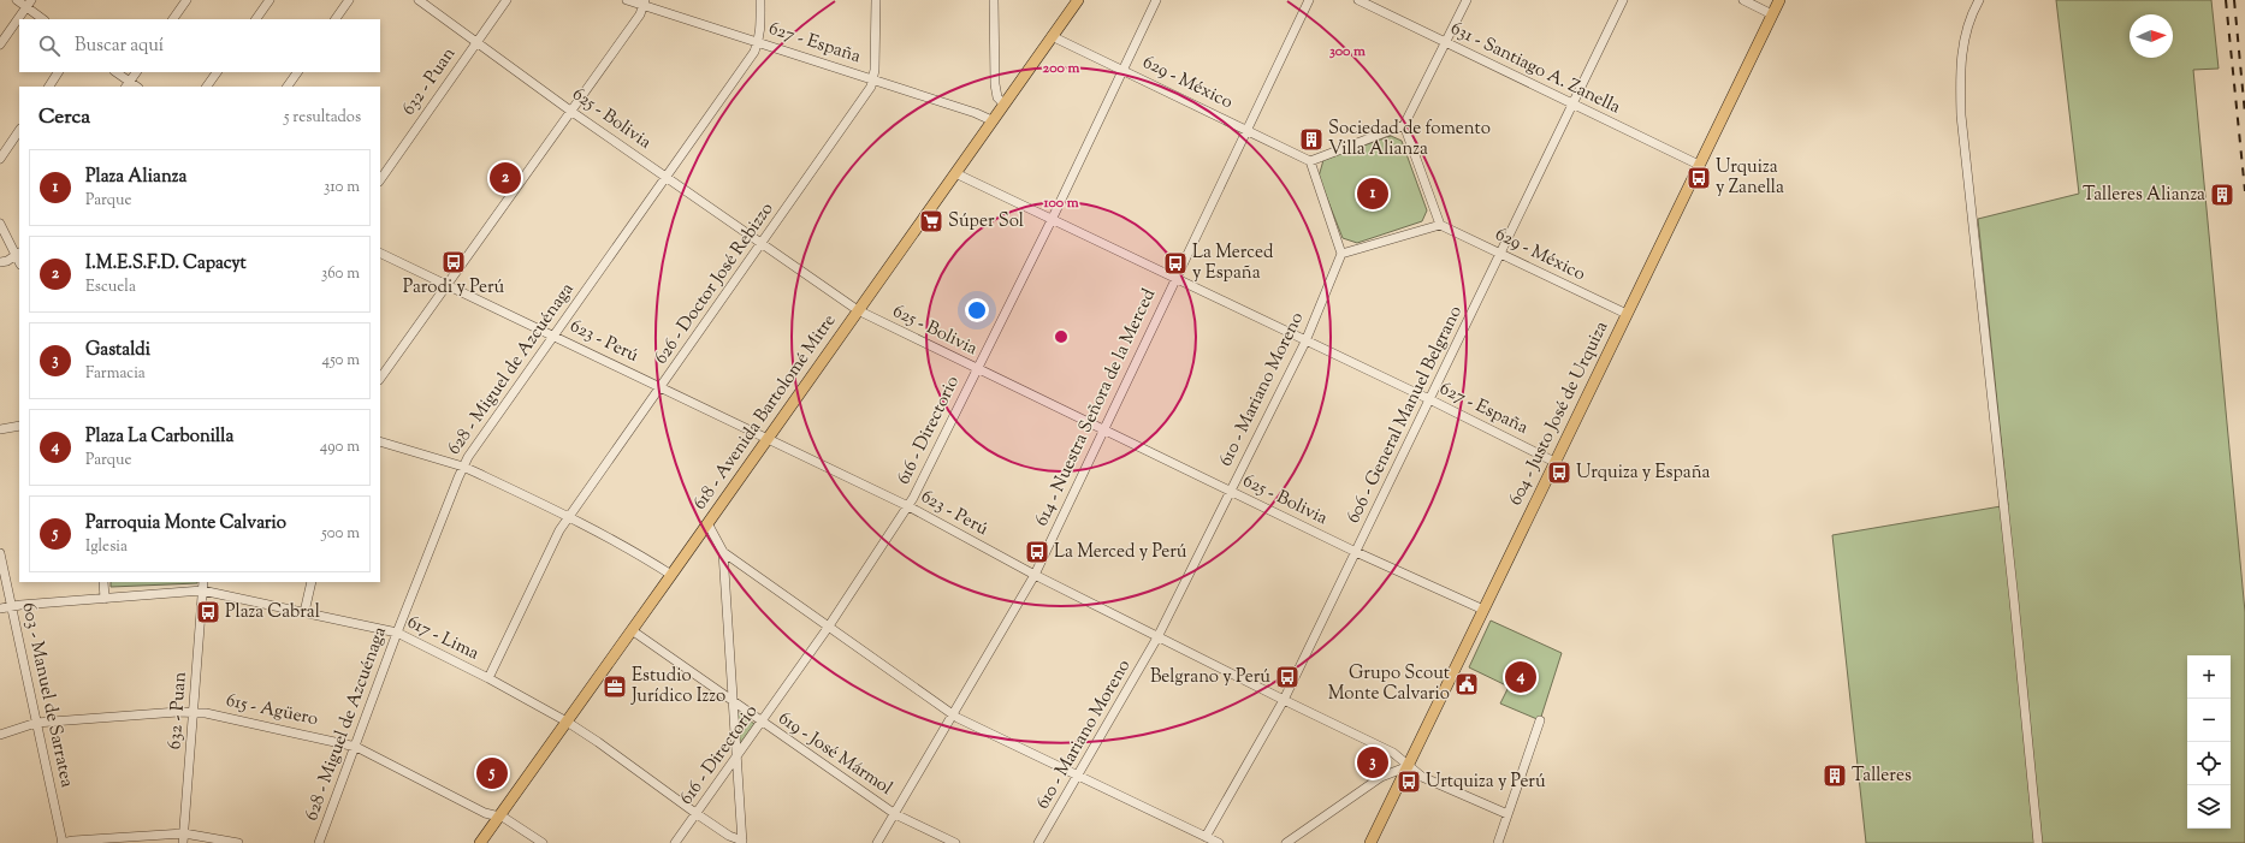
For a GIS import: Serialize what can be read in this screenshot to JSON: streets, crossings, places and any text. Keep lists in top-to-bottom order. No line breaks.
{"streets":{"main road":["618 - Avenida Bartolomé Mitre","604 - Justo José de Urquiza"],"street":["627 - España","631 - Santiago A. Zanella","632 - Puan","629 - México","625 - Bolivia","626 - Doctor José Rebizzo","623 - Perú","628 - Miguel de Azcuénaga","610 - Mariano Moreno","614 - Nuestra Señora de la Merced","606 - General Manuel Belgrano","616 - Directorio","617 - Lima","603 - Manuel de Sarratea","615 - Agüero","619 - José Mármol"]},"crossings":[["627 - España","626 - Doctor José Rebizzo"],["627 - España","628 - Miguel de Azcuénaga"],["627 - España","610 - Mariano Moreno"],["627 - España","614 - Nuestra Señora de la Merced"],["627 - España","618 - Avenida Bartolomé Mitre"],["627 - España","604 - Justo José de Urquiza"],["627 - España","606 - General Manuel Belgrano"],["627 - España","616 - Directorio"],["631 - Santiago A. Zanella","604 - Justo José de Urquiza"],["631 - Santiago A. Zanella","606 - General Manuel Belgrano"],["632 - Puan","625 - Bolivia"],["632 - Puan","617 - Lima"],["632 - Puan","615 - Agüero"],["629 - México","614 - Nuestra Señora de la Merced"],["629 - México","618 - Avenida Bartolomé Mitre"],["629 - México","604 - Justo José de Urquiza"],["629 - México","606 - General Manuel Belgrano"],["629 - México","616 - Directorio"],["625 - Bolivia","626 - Doctor José Rebizzo"],["625 - Bolivia","628 - Miguel de Azcuénaga"],["625 - Bolivia","610 - Mariano Moreno"],["625 - Bolivia","614 - Nuestra Señora de la Merced"],["625 - Bolivia","618 - Avenida Bartolomé Mitre"],["625 - Bolivia","604 - Justo José de Urquiza"],["625 - Bolivia","606 - General Manuel Belgrano"],["625 - Bolivia","616 - Directorio"],["626 - Doctor José Rebizzo","623 - Perú"],["626 - Doctor José Rebizzo","617 - Lima"],["623 - Perú","628 - Miguel de Azcuénaga"],["623 - Perú","610 - Mariano Moreno"],["623 - Perú","614 - Nuestra Señora de la Merced"],["623 - Perú","618 - Avenida Bartolomé Mitre"],["623 - Perú","604 - Justo José de Urquiza"],["623 - Perú","606 - General Manuel Belgrano"],["623 - Perú","616 - Directorio"],["628 - Miguel de Azcuénaga","617 - Lima"],["628 - Miguel de Azcuénaga","615 - Agüero"],["614 - Nuestra Señora de la Merced","619 - José Mármol"],["618 - Avenida Bartolomé Mitre","617 - Lima"],["618 - Avenida Bartolomé Mitre","615 - Agüero"],["618 - Avenida Bartolomé Mitre","619 - José Mármol"],["616 - Directorio","617 - Lima"],["616 - Directorio","619 - José Mármol"],["617 - Lima","603 - Manuel de Sarratea"],["603 - Manuel de Sarratea","615 - Agüero"]],"places":{"building":["Sociedad de fomento Villa Alianza","Talleres Alianza","Talleres"],"bus stop":["Urquiza y Zanella","Parodi y Perú","La Merced y España","Urquiza y España","La Merced y Perú","Plaza Cabral","Belgrano y Perú","Urtquiza y Perú"],"supermarket":["Súper Sol"],"public building":["Grupo Scout Monte Calvario"],"office":["Estudio Jurídico Izzo"]},"north":"right","page":{"search":"Buscar aquí","heading":["Cerca","5 resultados"],"list":[{"mark":"1","name":"Plaza Alianza","note":"Parque","value":"310 m"},{"mark":"2","name":"I.M.E.S.F.D. Capacyt","note":"Escuela","value":"360 m"},{"mark":"3","name":"Gastaldi","note":"Farmacia","value":"450 m"},{"mark":"4","name":"Plaza La Carbonilla","note":"Parque","value":"490 m"},{"mark":"5","name":"Parroquia Monte Calvario","note":"Iglesia","value":"500 m"}],"pins":["2","1","4","3","5"],"map_buttons":["+","−"]},"rings":["300 m","200 m","100 m"]}
